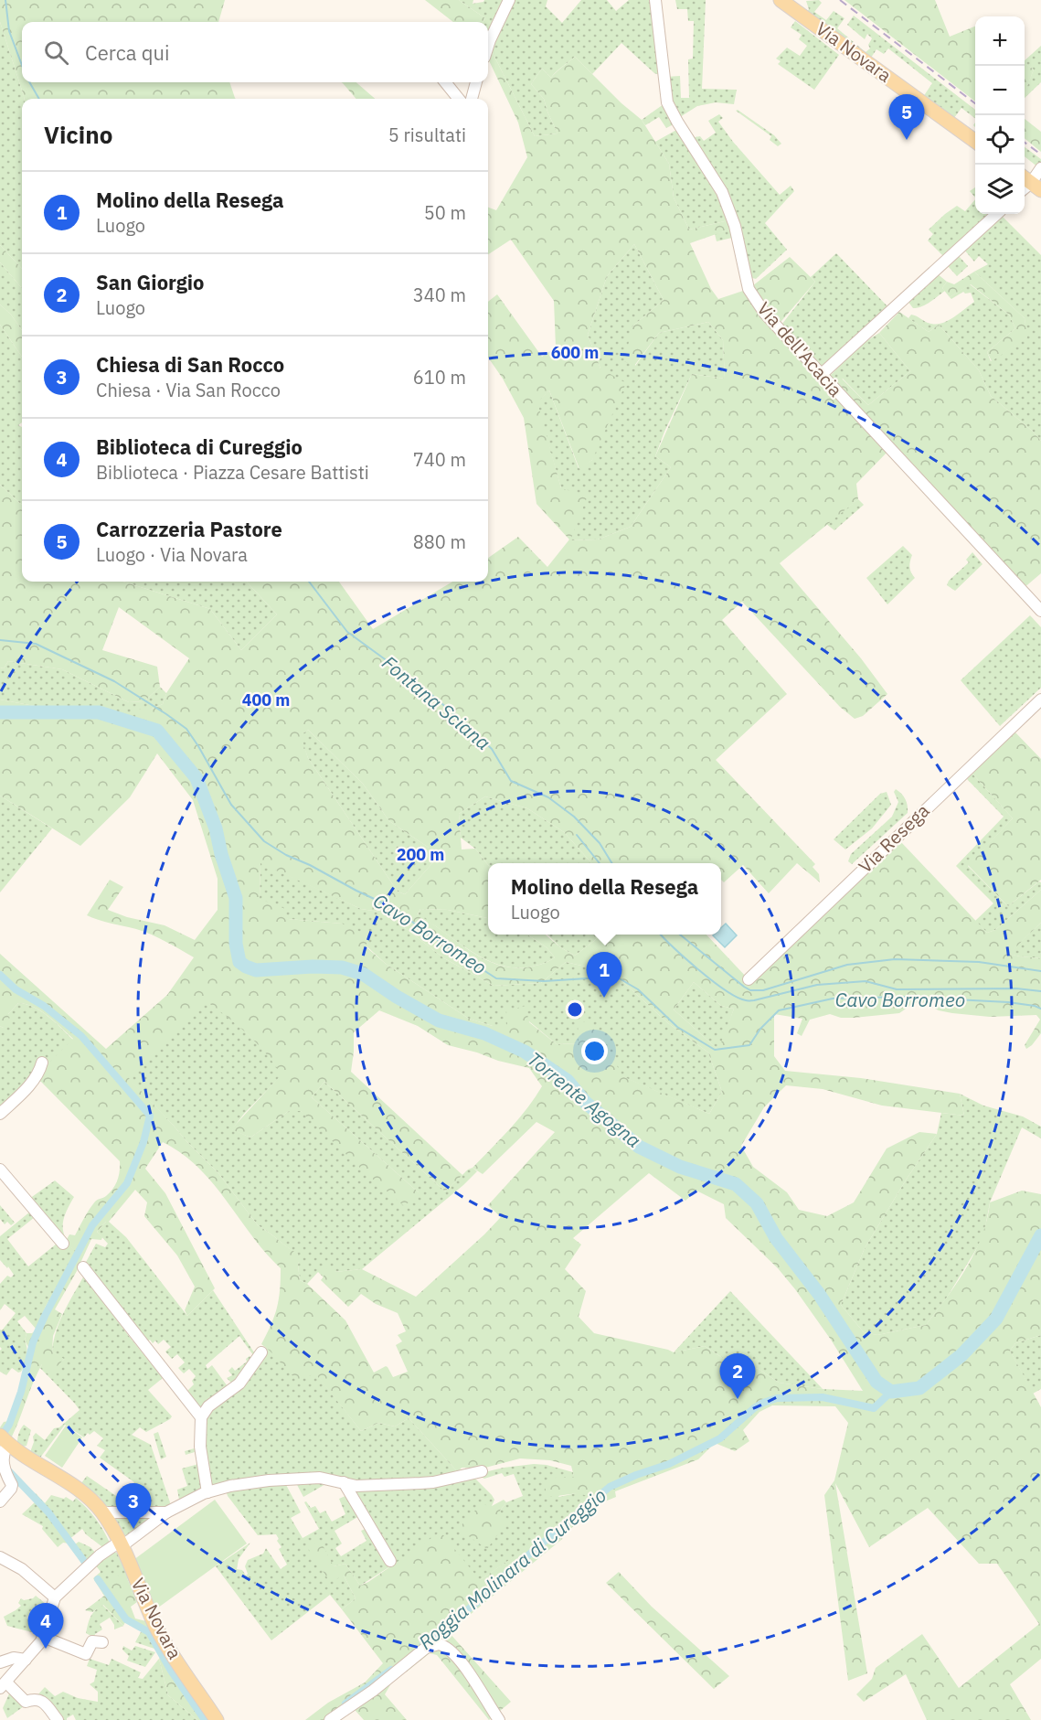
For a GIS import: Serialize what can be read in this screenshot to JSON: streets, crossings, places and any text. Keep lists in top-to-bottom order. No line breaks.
{"streets":{"main road":["Via Novara"],"street":["Via dell'Acacia","Via Resega"]},"water":["Fontana Sciana","Cavo Borromeo","Torrente Agogna","Roggia Molinara di Cureggio"],"page":{"map_buttons":["+","−"],"search":"Cerca qui","pins":["5","1","2","3","4"],"heading":["Vicino","5 risultati"],"list":[{"mark":"1","name":"Molino della Resega","note":"Luogo","value":"50 m"},{"mark":"2","name":"San Giorgio","note":"Luogo","value":"340 m"},{"mark":"3","name":"Chiesa di San Rocco","note":"Chiesa · Via San Rocco","value":"610 m"},{"mark":"4","name":"Biblioteca di Cureggio","note":"Biblioteca · Piazza Cesare Battisti","value":"740 m"},{"mark":"5","name":"Carrozzeria Pastore","note":"Luogo · Via Novara","value":"880 m"}],"popup":["Molino della Resega","Luogo"]},"rings":["600 m","400 m","200 m"]}
